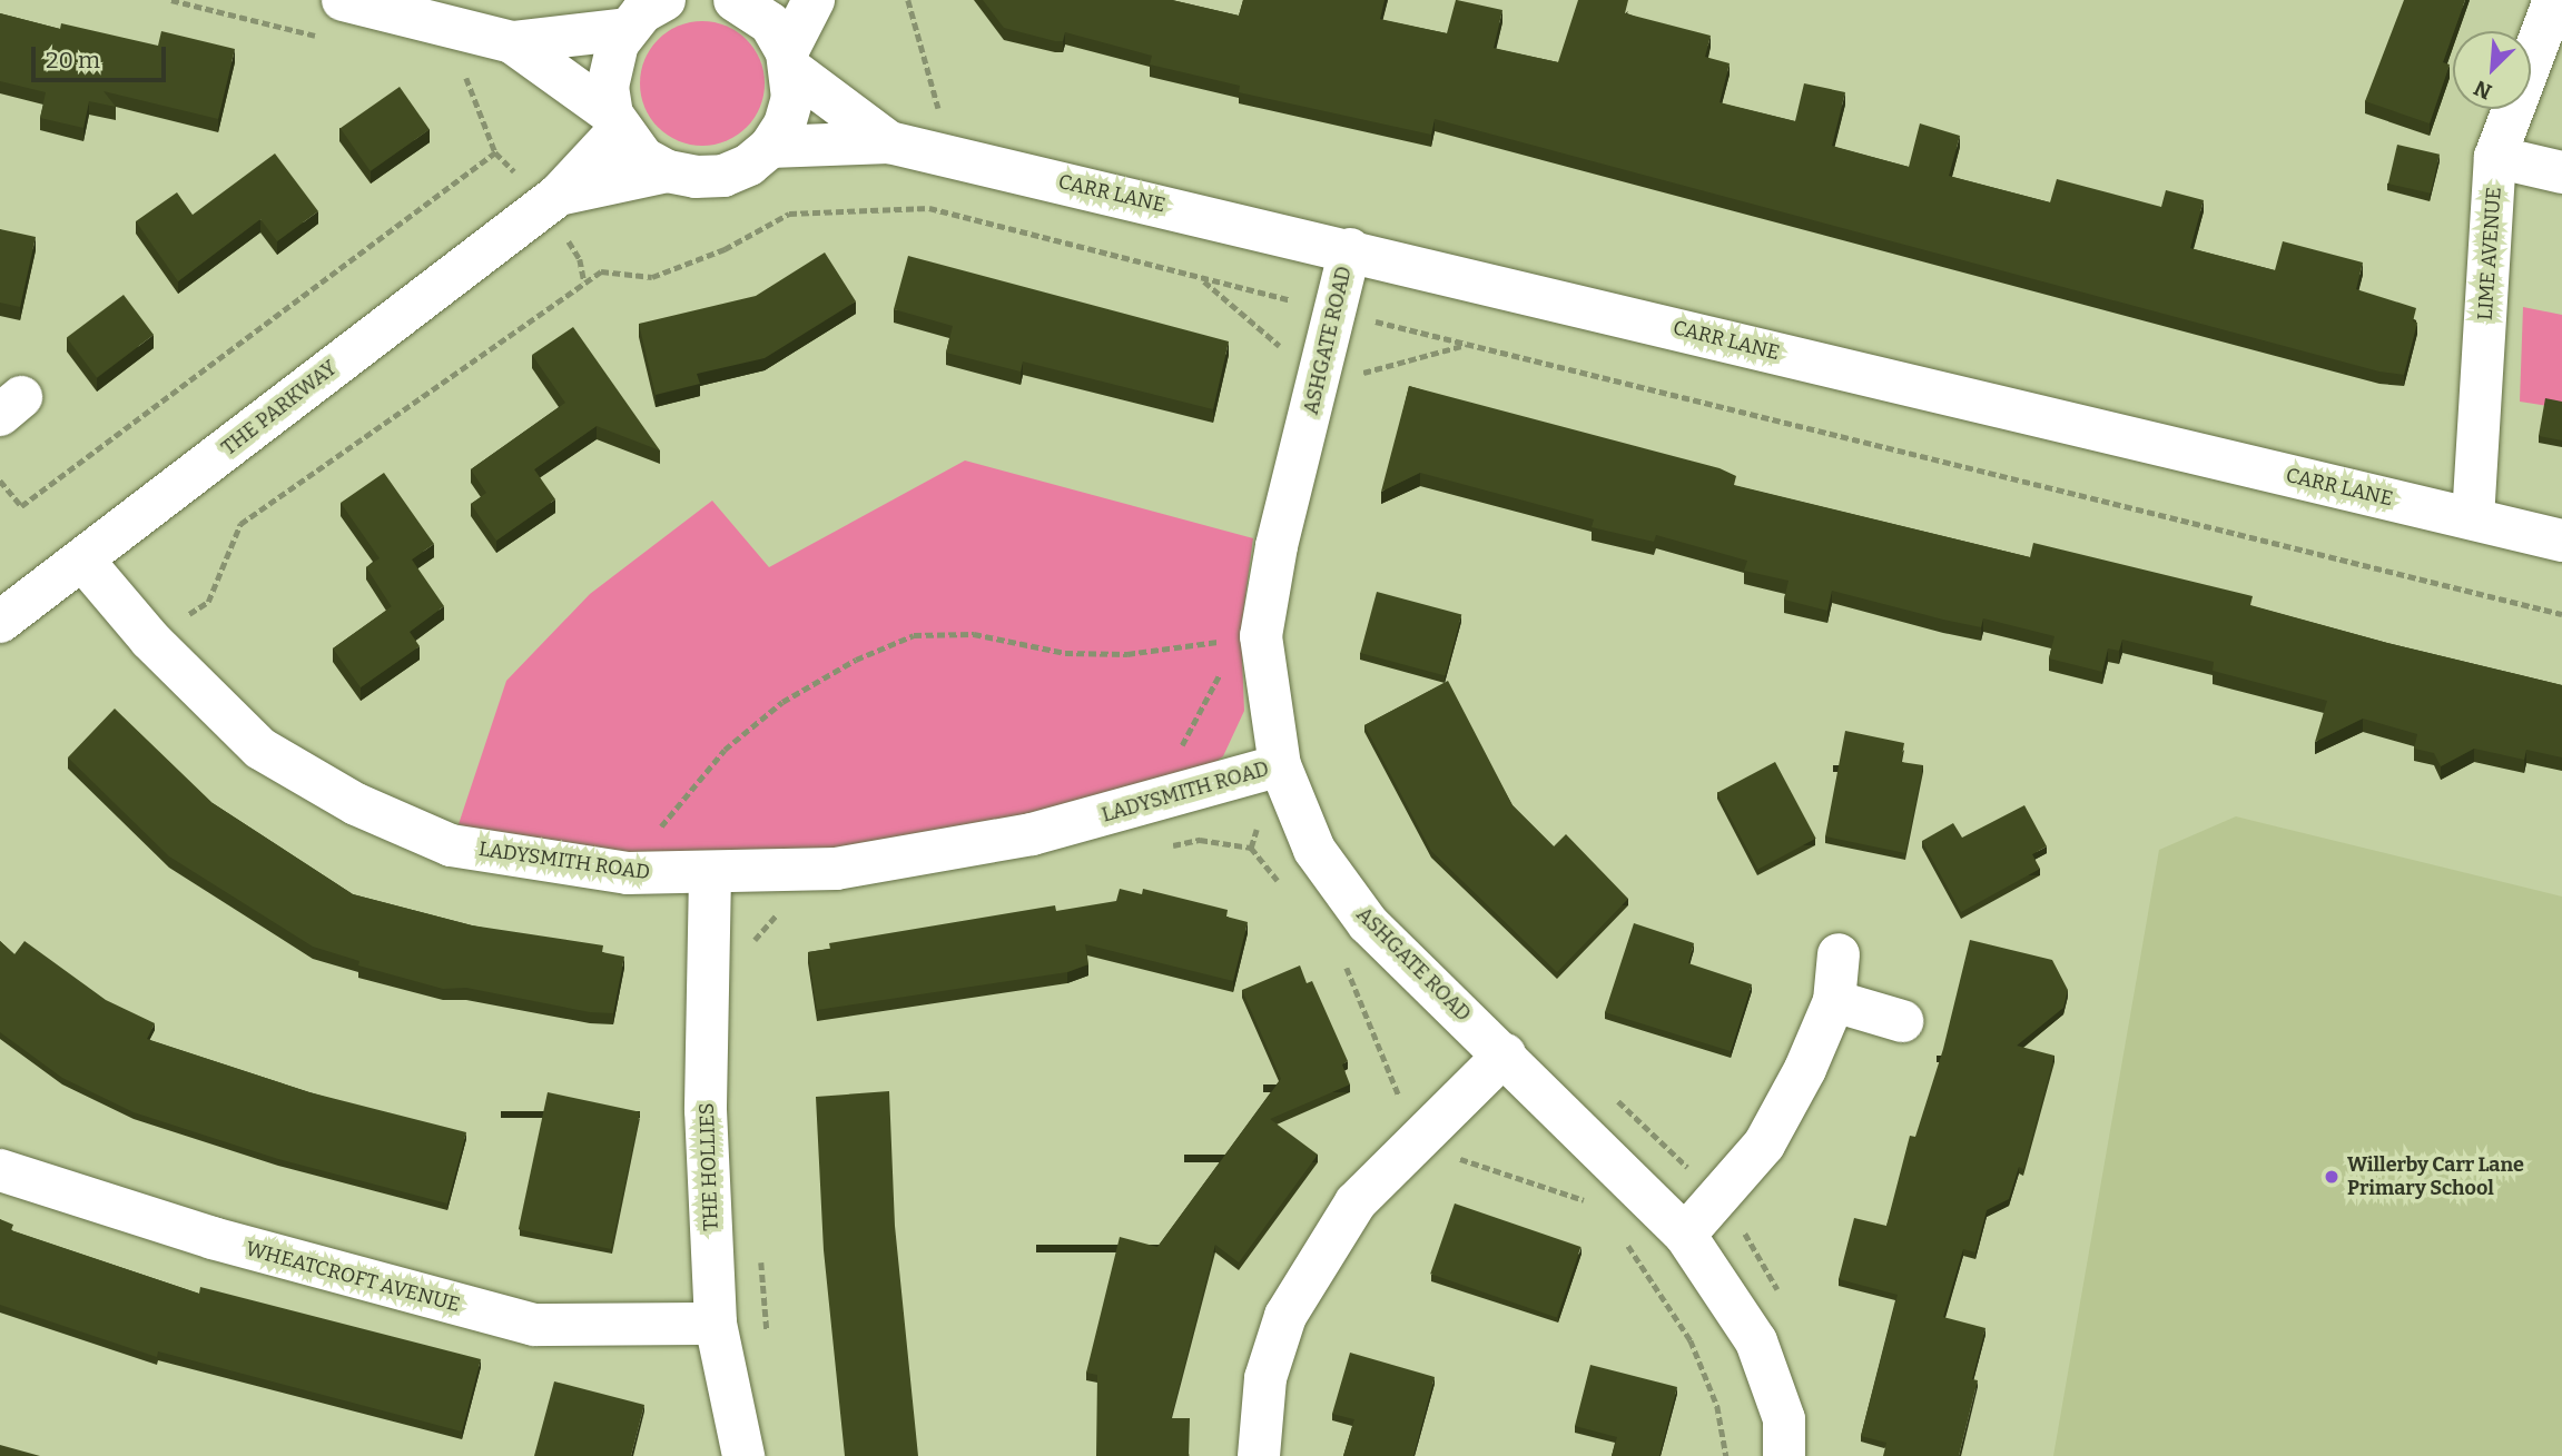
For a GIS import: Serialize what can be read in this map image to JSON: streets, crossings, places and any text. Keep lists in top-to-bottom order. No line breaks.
{"streets":{"street":["CARR LANE","LIME AVENUE","ASHGATE ROAD","THE PARKWAY","LADYSMITH ROAD","THE HOLLIES","WHEATCROFT AVENUE"]},"crossings":[["CARR LANE","LIME AVENUE"],["CARR LANE","ASHGATE ROAD"],["ASHGATE ROAD","LADYSMITH ROAD"],["THE PARKWAY","LADYSMITH ROAD"],["LADYSMITH ROAD","THE HOLLIES"],["THE HOLLIES","WHEATCROFT AVENUE"]],"places":["Willerby Carr Lane Primary School"],"scale_bar":"20 m","north":"bottom left"}
